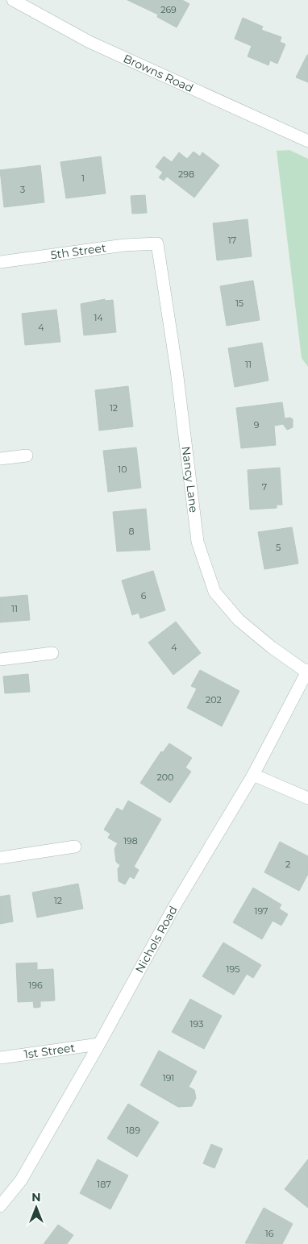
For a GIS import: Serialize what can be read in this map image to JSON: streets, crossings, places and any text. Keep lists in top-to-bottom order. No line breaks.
{"streets":{"street":["Browns Road","5th Street","Nancy Lane","Nichols Road","1st Street"]},"crossings":[["5th Street","Nancy Lane"],["Nancy Lane","Nichols Road"],["Nichols Road","1st Street"]],"house_numbers":["269","298","1","3","17","15","14","4","11","12","9","10","7","8","5","6","11","4","202","200","198","2","12","197","195","196","193","191","189","187","16"],"north":"top"}
